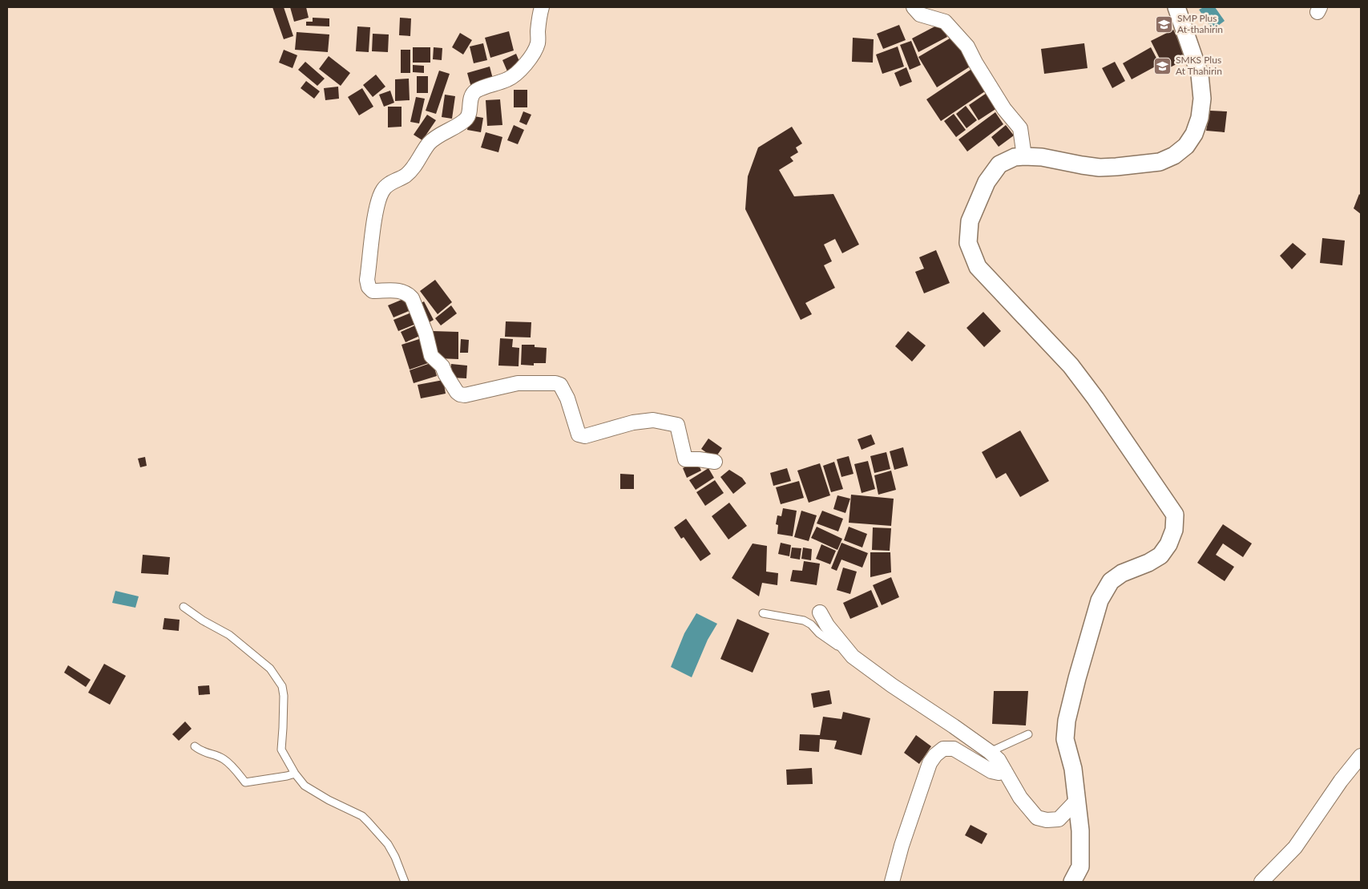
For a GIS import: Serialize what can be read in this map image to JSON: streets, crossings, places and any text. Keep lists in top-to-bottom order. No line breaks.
{"places":{"school or university":["SMP Plus At-thahirin","SMKS Plus At Thahirin"]}}
